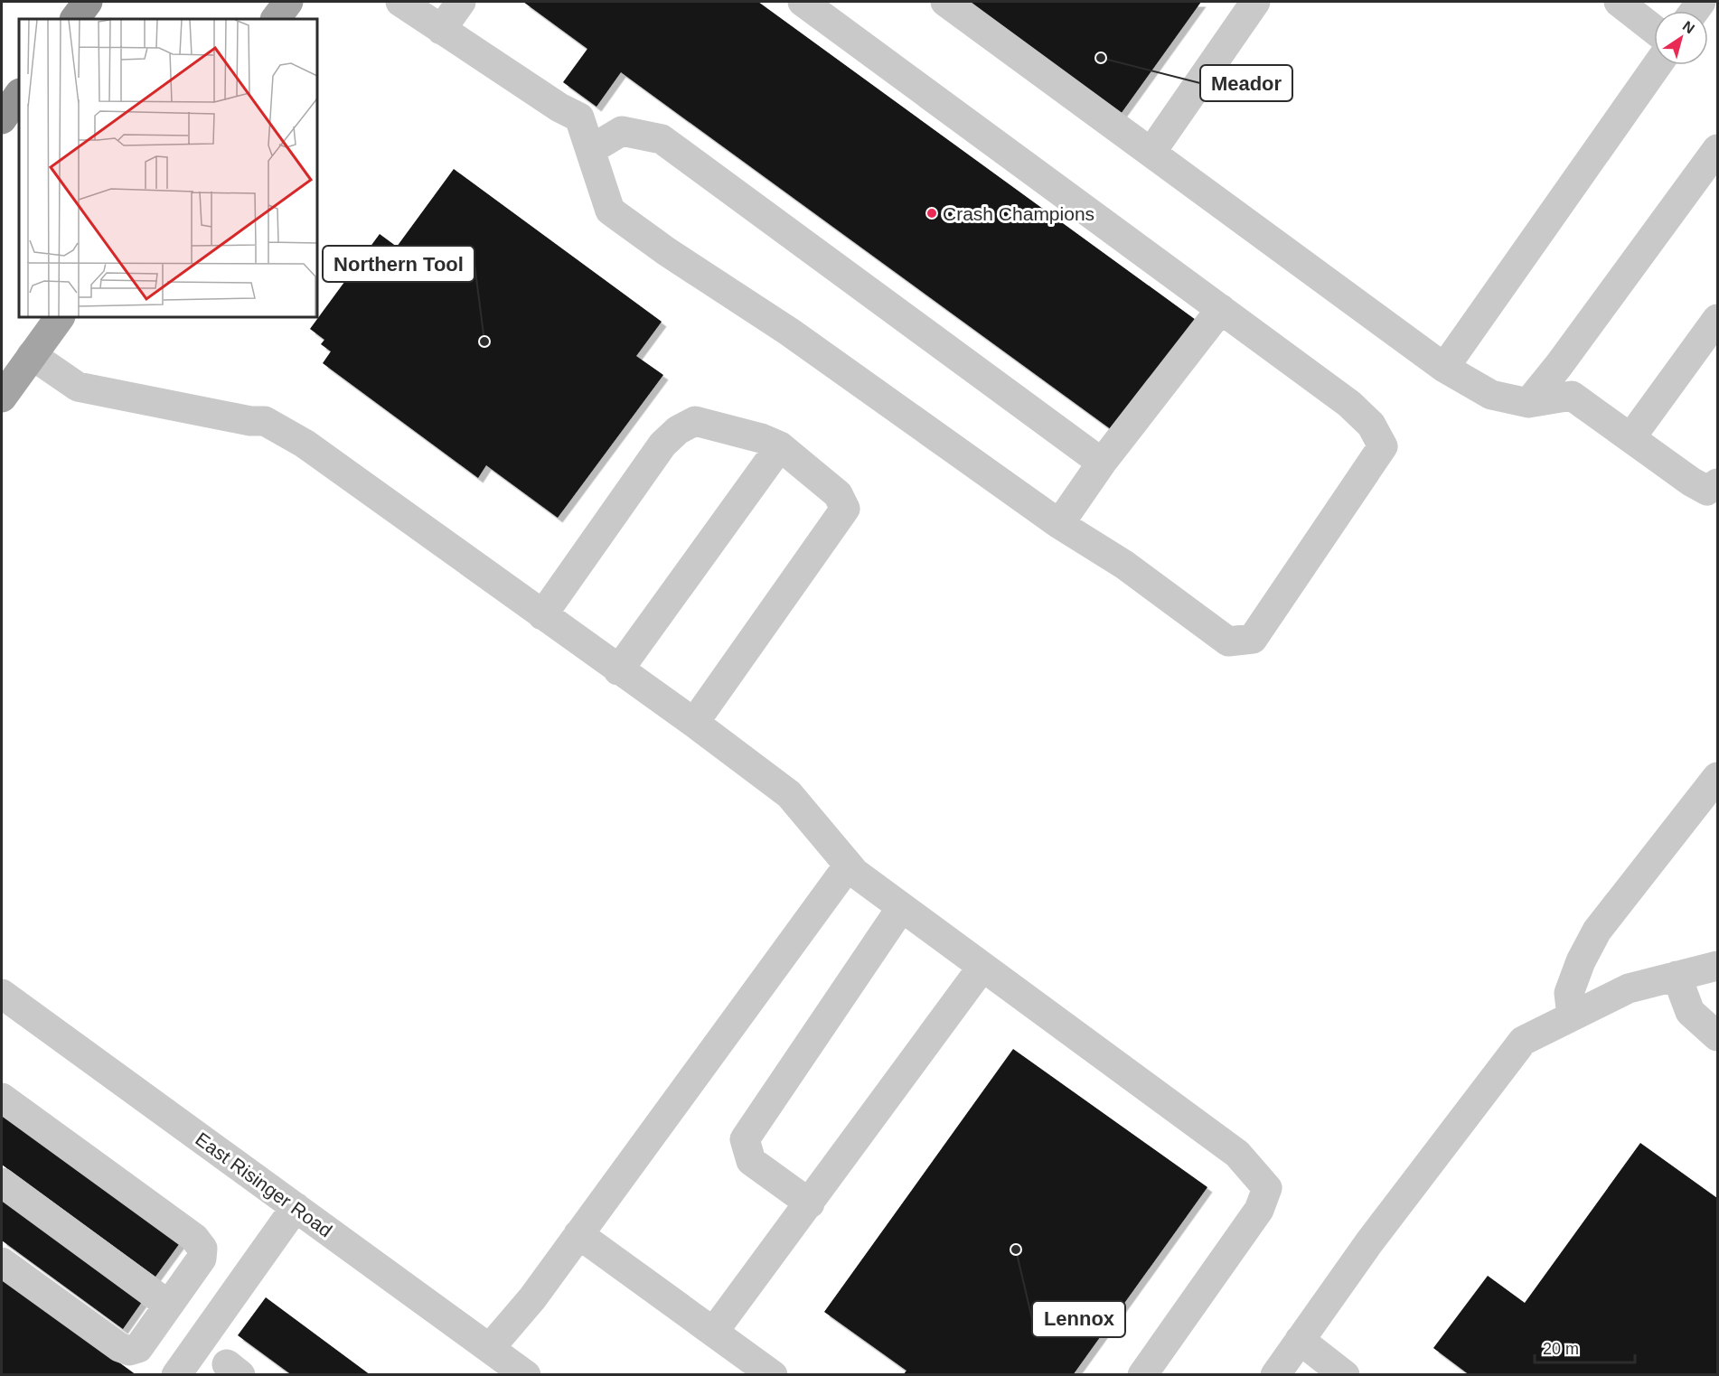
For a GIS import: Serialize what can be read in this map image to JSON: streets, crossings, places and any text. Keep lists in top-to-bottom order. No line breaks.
{"streets":{"street":["East Risinger Road"]},"places":["Meador","Crash Champions","Northern Tool","Lennox"],"scale_bar":"20 m","north":"top right"}
